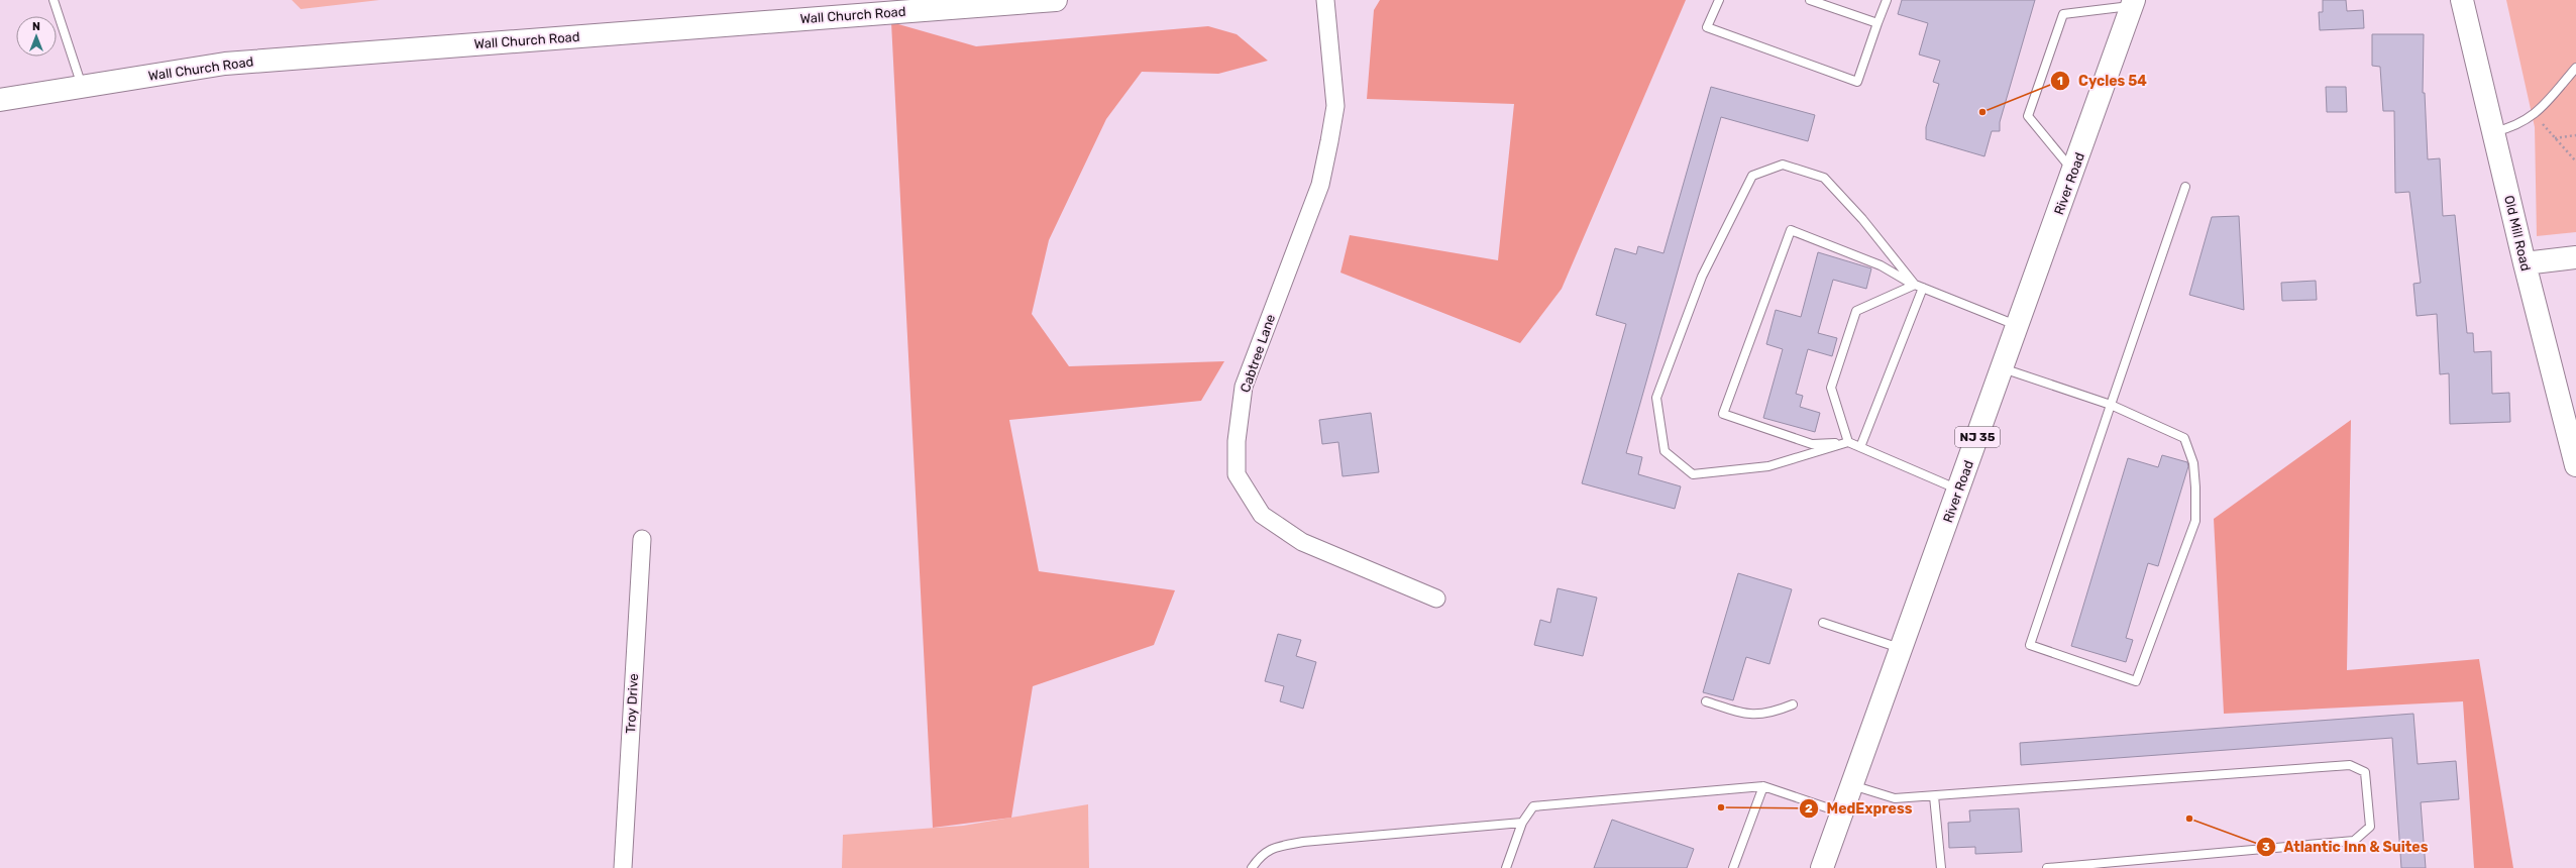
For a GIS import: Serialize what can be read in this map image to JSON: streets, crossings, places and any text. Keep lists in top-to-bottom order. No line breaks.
{"streets":{"main road":["Wall Church Road","River Road","Old Mill Road","NJ 35"],"street":["Cabtree Lane","Troy Drive"]},"places":["Cycles 54","MedExpress","Atlantic Inn & Suites"],"north":"top"}
